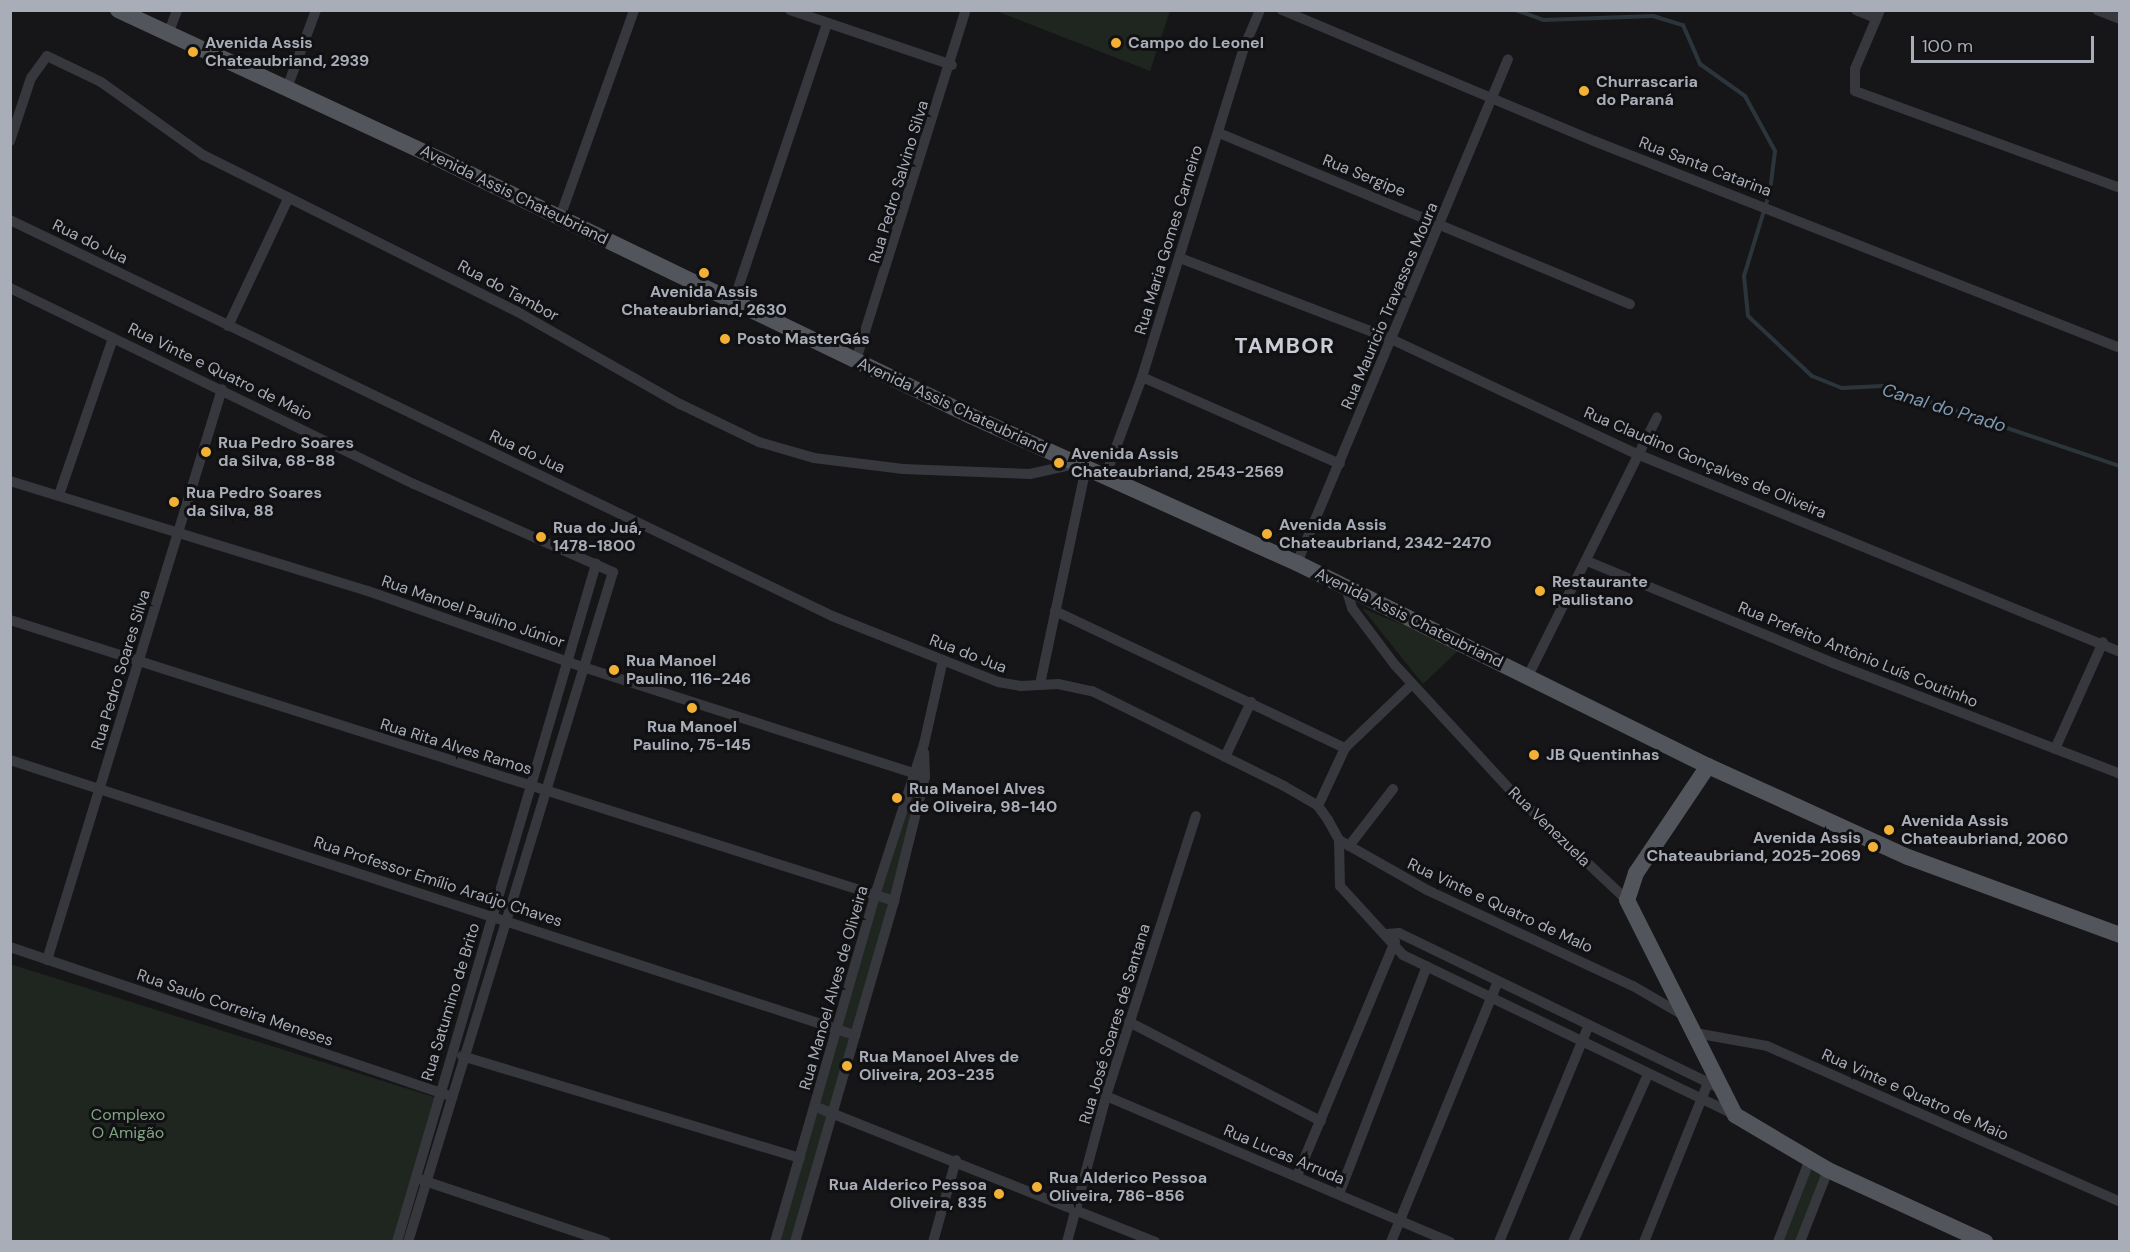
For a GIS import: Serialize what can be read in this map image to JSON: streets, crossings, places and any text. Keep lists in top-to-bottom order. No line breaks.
{"streets":{"main road":["Avenida Assis Chateubriand","Rua Venezuela"],"street":["Rua Santa Catarina","Rua Sergipe","Rua Pedro Salvino Silva","Rua Maria Gomes Carneiro","Rua do Jua","Rua do Tambor","Rua Mauricio Travassos Moura","Rua Vinte e Quatro de Maio","Rua Claudino Gonçalves de Oliveira","Rua Manoel Paulino Júnior","Rua Prefeito Antônio Luís Coutinho","Rua Pedro Soares Silva","Rua Rita Alves Ramos","Rua Professor Emílio Araújo Chaves","Rua Vinte e Quatro de Malo","Rua Manoel Alves de Oliveira","Rua Satumino de Brito","Rua Saulo Correira Meneses","Rua José Soares de Santana","Rua Lucas Arruda"]},"crossings":[["Rua Santa Catarina","Rua Mauricio Travassos Moura"],["Rua Sergipe","Rua Maria Gomes Carneiro"],["Rua Sergipe","Rua Mauricio Travassos Moura"],["Rua Pedro Salvino Silva","Avenida Assis Chateubriand"],["Avenida Assis Chateubriand","Rua Maria Gomes Carneiro"],["Avenida Assis Chateubriand","Rua do Tambor"],["Avenida Assis Chateubriand","Rua Mauricio Travassos Moura"],["Avenida Assis Chateubriand","Rua Venezuela"],["Rua Maria Gomes Carneiro","Rua Claudino Gonçalves de Oliveira"],["Rua do Jua","Rua Manoel Alves de Oliveira"],["Rua Mauricio Travassos Moura","Rua Claudino Gonçalves de Oliveira"],["Rua Vinte e Quatro de Maio","Rua Pedro Soares Silva"],["Rua Vinte e Quatro de Maio","Rua Venezuela"],["Rua Vinte e Quatro de Maio","Rua Satumino de Brito"],["Rua Manoel Paulino Júnior","Rua Pedro Soares Silva"],["Rua Manoel Paulino Júnior","Rua Manoel Alves de Oliveira"],["Rua Manoel Paulino Júnior","Rua Satumino de Brito"],["Rua Pedro Soares Silva","Rua Rita Alves Ramos"],["Rua Pedro Soares Silva","Rua Professor Emílio Araújo Chaves"],["Rua Pedro Soares Silva","Rua Saulo Correira Meneses"],["Rua Rita Alves Ramos","Rua Manoel Alves de Oliveira"],["Rua Rita Alves Ramos","Rua Satumino de Brito"],["Rua Venezuela","Rua Vinte e Quatro de Malo"],["Rua Professor Emílio Araújo Chaves","Rua Manoel Alves de Oliveira"],["Rua Professor Emílio Araújo Chaves","Rua Satumino de Brito"],["Rua Satumino de Brito","Rua Saulo Correira Meneses"],["Rua José Soares de Santana","Rua Lucas Arruda"]],"districts":["TAMBOR"],"water":["Canal do Prado"],"parks":["Complexo O Amigão"],"places":["Campo do Leonel","Avenida Assis Chateaubriand, 2939","Churrascaria do Paraná","Avenida Assis Chateaubriand, 2630","Posto MasterGás","Rua Pedro Soares da Silva, 68-88","Avenida Assis Chateaubriand, 2543-2569","Rua Pedro Soares da Silva, 88","Avenida Assis Chateaubriand, 2342-2470","Rua do Juá, 1478-1800","Restaurante Paulistano","Rua Manoel Paulino, 116-246","Rua Manoel Paulino, 75-145","JB Quentinhas","Rua Manoel Alves de Oliveira, 98-140","Avenida Assis Chateaubriand, 2060","Avenida Assis Chateaubriand, 2025-2069","Rua Manoel Alves de Oliveira, 203-235","Rua Alderico Pessoa Oliveira, 786-856","Rua Alderico Pessoa Oliveira, 835"],"scale_bar":"100 m"}
